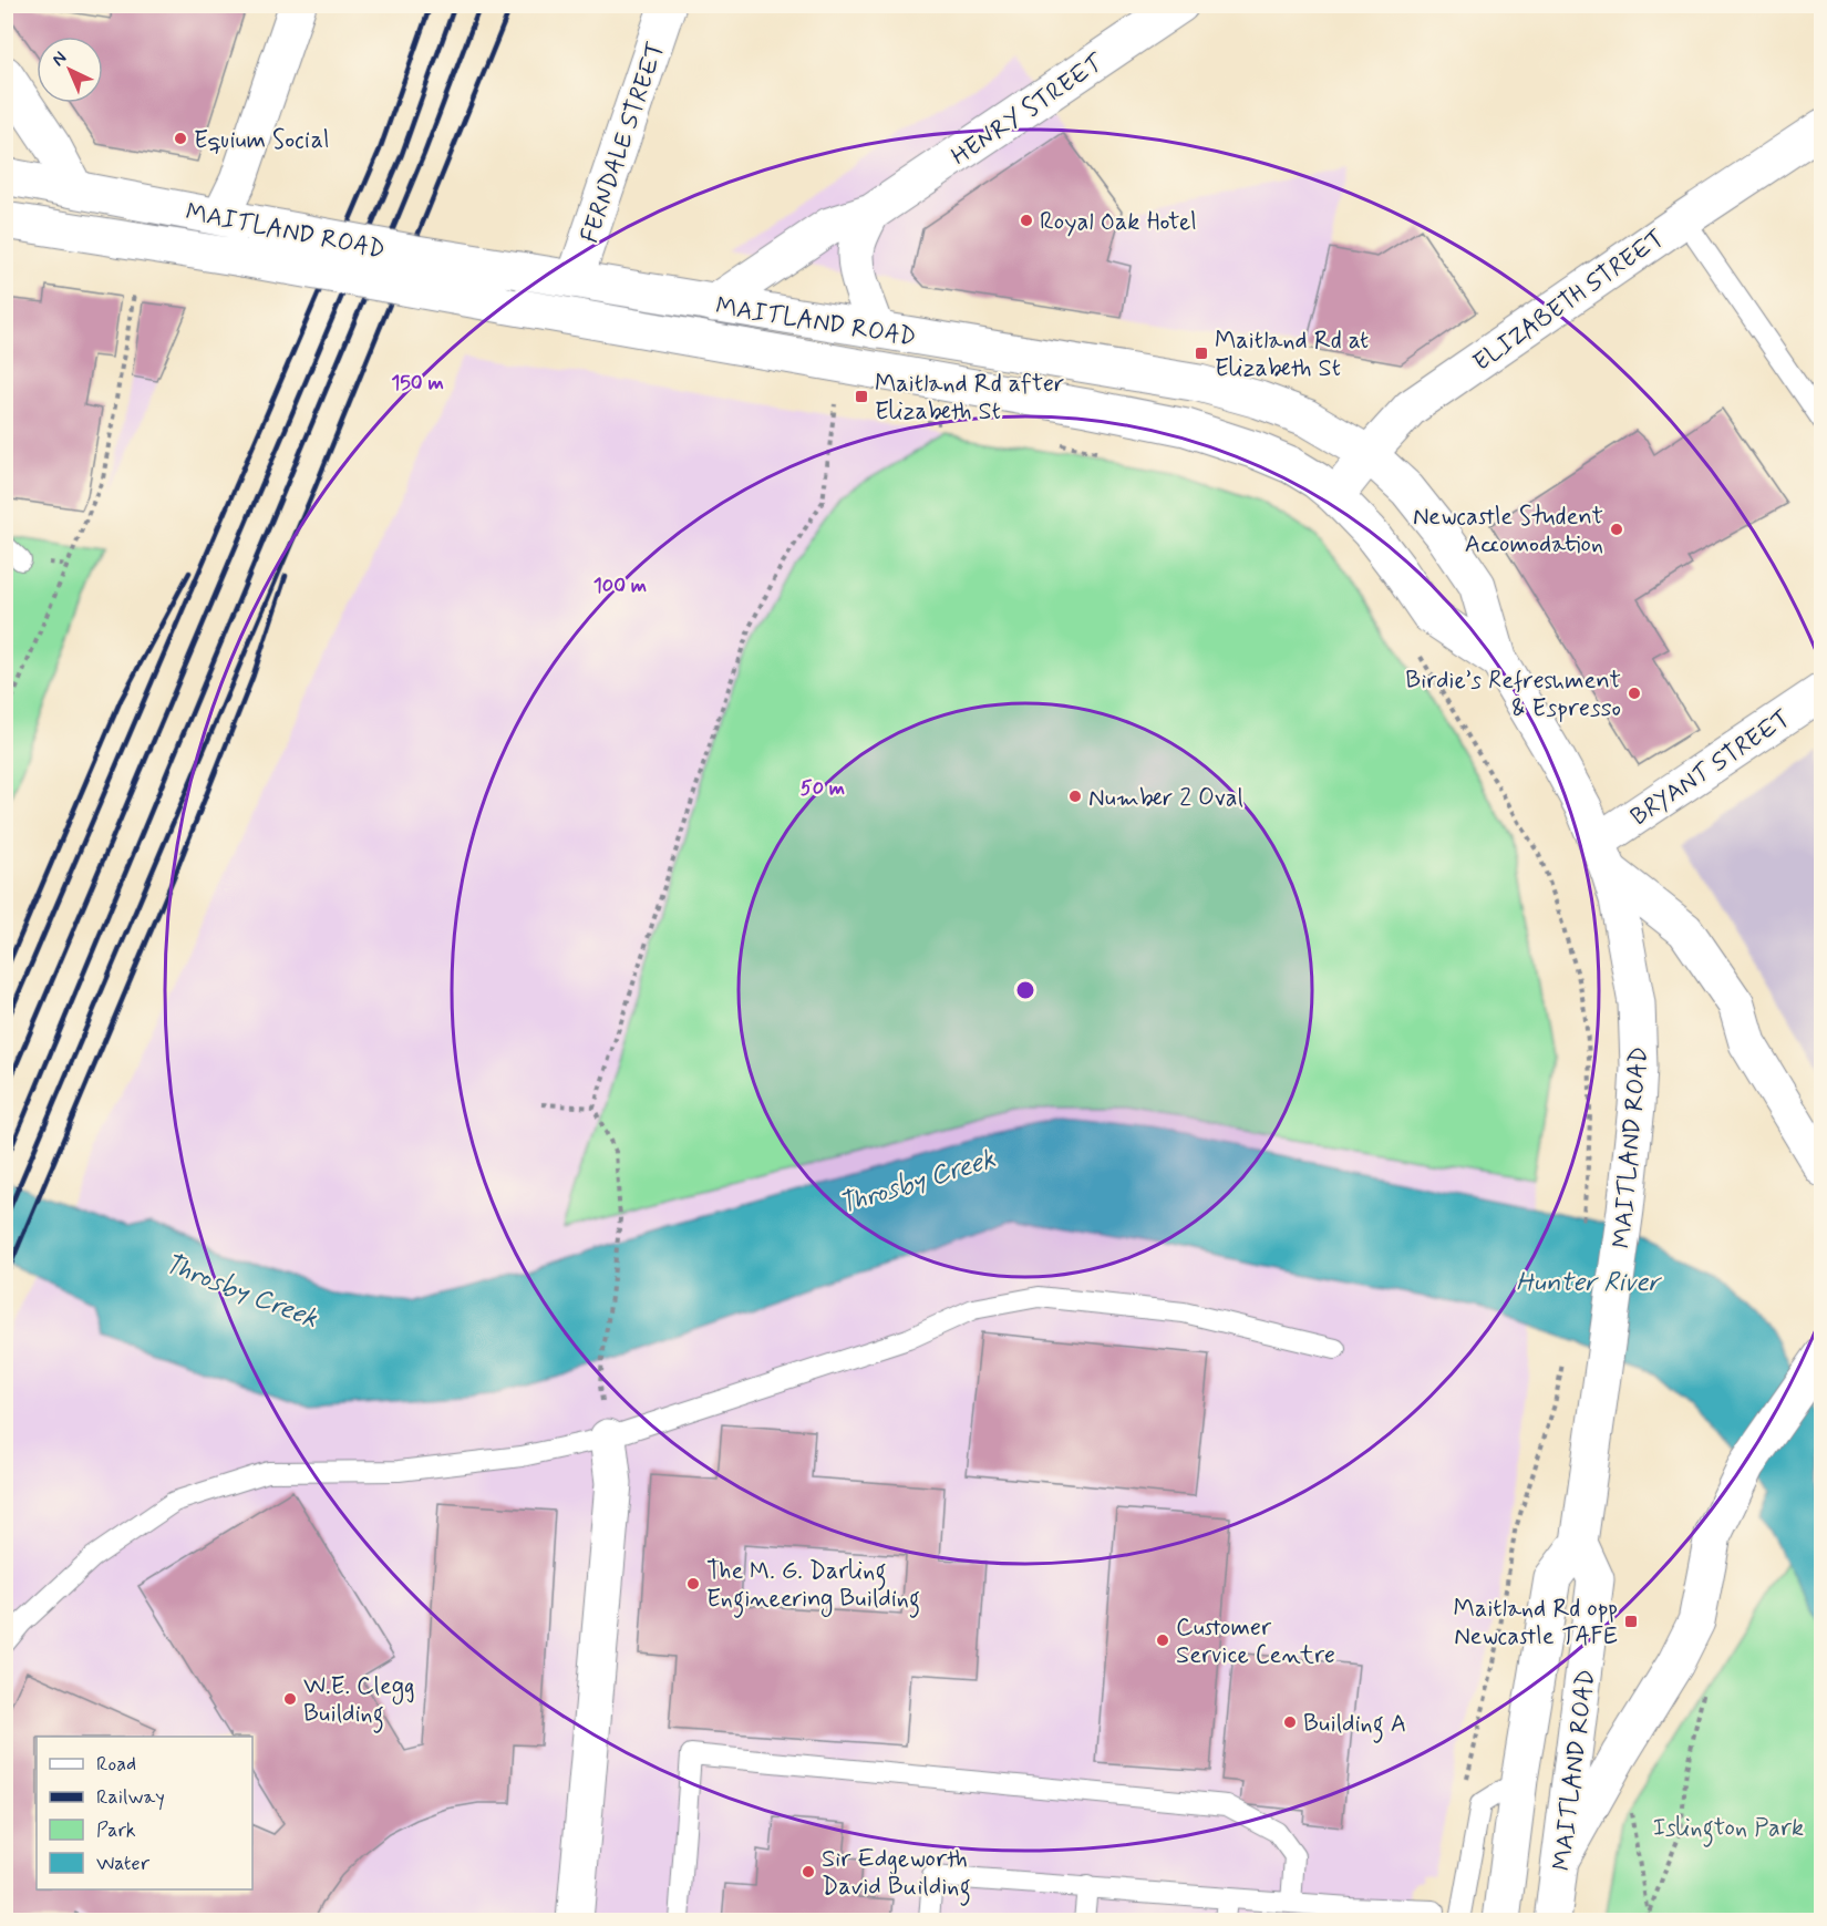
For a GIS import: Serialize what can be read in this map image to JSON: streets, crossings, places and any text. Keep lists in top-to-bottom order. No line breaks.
{"streets":{"main road":["HENRY STREET","FERNDALE STREET","MAITLAND ROAD","ELIZABETH STREET","BRYANT STREET"]},"crossings":[["HENRY STREET","MAITLAND ROAD"],["FERNDALE STREET","MAITLAND ROAD"],["MAITLAND ROAD","ELIZABETH STREET"],["MAITLAND ROAD","BRYANT STREET"]],"water":["Throsby Creek","Hunter River"],"parks":["Islington Park"],"places":{"other":["Equium Social","Royal Oak Hotel","Newcastle Student Accomodation","Birdie’s Refreshment & Espresso","Number 2 Oval","The M. G. Darling Engineering Building","Customer Service Centre","W.E. Clegg Building","Building A","Sir Edgeworth David Building"],"transit":["Maitland Rd at Elizabeth St","Maitland Rd after Elizabeth St","Maitland Rd opp Newcastle TAFE"]},"legend":["Road","Railway","Park","Water"],"north":"top left","rings":["150 m","100 m","50 m"]}
